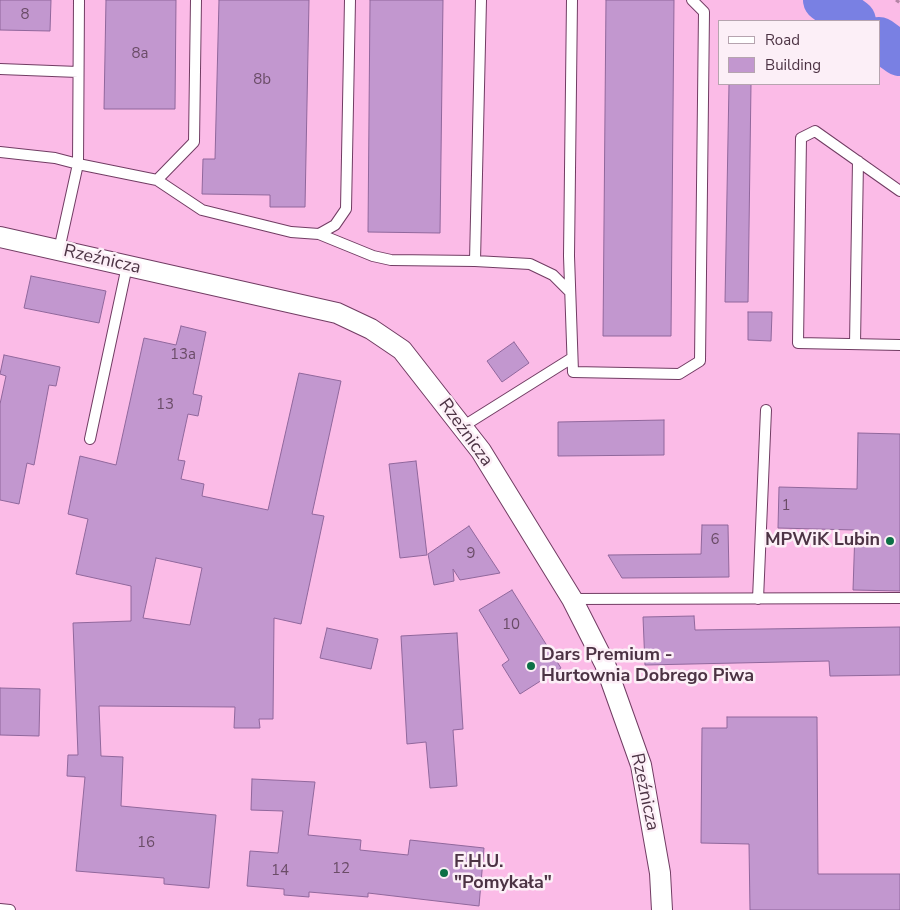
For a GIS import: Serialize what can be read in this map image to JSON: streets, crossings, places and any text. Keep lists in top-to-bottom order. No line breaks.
{"streets":{"street":["Rzeźnicza"]},"places":["MPWiK Lubin","Dars Premium - Hurtownia Dobrego Piwa","F.H.U. \"Pomykała\""],"house_numbers":["8","8a","8b","13a","13","1","6","9","10","16","12","14"],"legend":["Road","Building"]}
